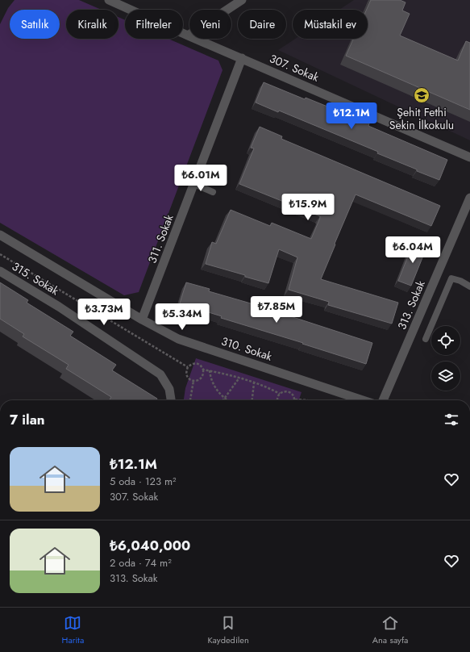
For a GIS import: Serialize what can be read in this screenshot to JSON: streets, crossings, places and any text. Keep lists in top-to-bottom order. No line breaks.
{"streets":{"street":["307. Sokak","311. Sokak","315. Sokak","313. Sokak","310. Sokak"]},"crossings":[["307. Sokak","311. Sokak"],["311. Sokak","310. Sokak"]],"places":{"school or university":["Şehit Fethi Sekin İlkokulu"]},"page":{"chip":["Satılık","Kiralık","Filtreler","Yeni","Daire","Müstakil ev"],"price":["₺12.1M","₺6.01M","₺15.9M","₺6.04M","₺7.85M","₺3.73M","₺5.34M"],"heading":"7 ilan","list":[{"name":"₺12.1M","note":"5 oda · 123 m² · 307. Sokak"},{"name":"₺6,040,000","note":"2 oda · 74 m² · 313. Sokak"}],"tabs":["Harita","Kaydedilen","Ana sayfa"]}}
